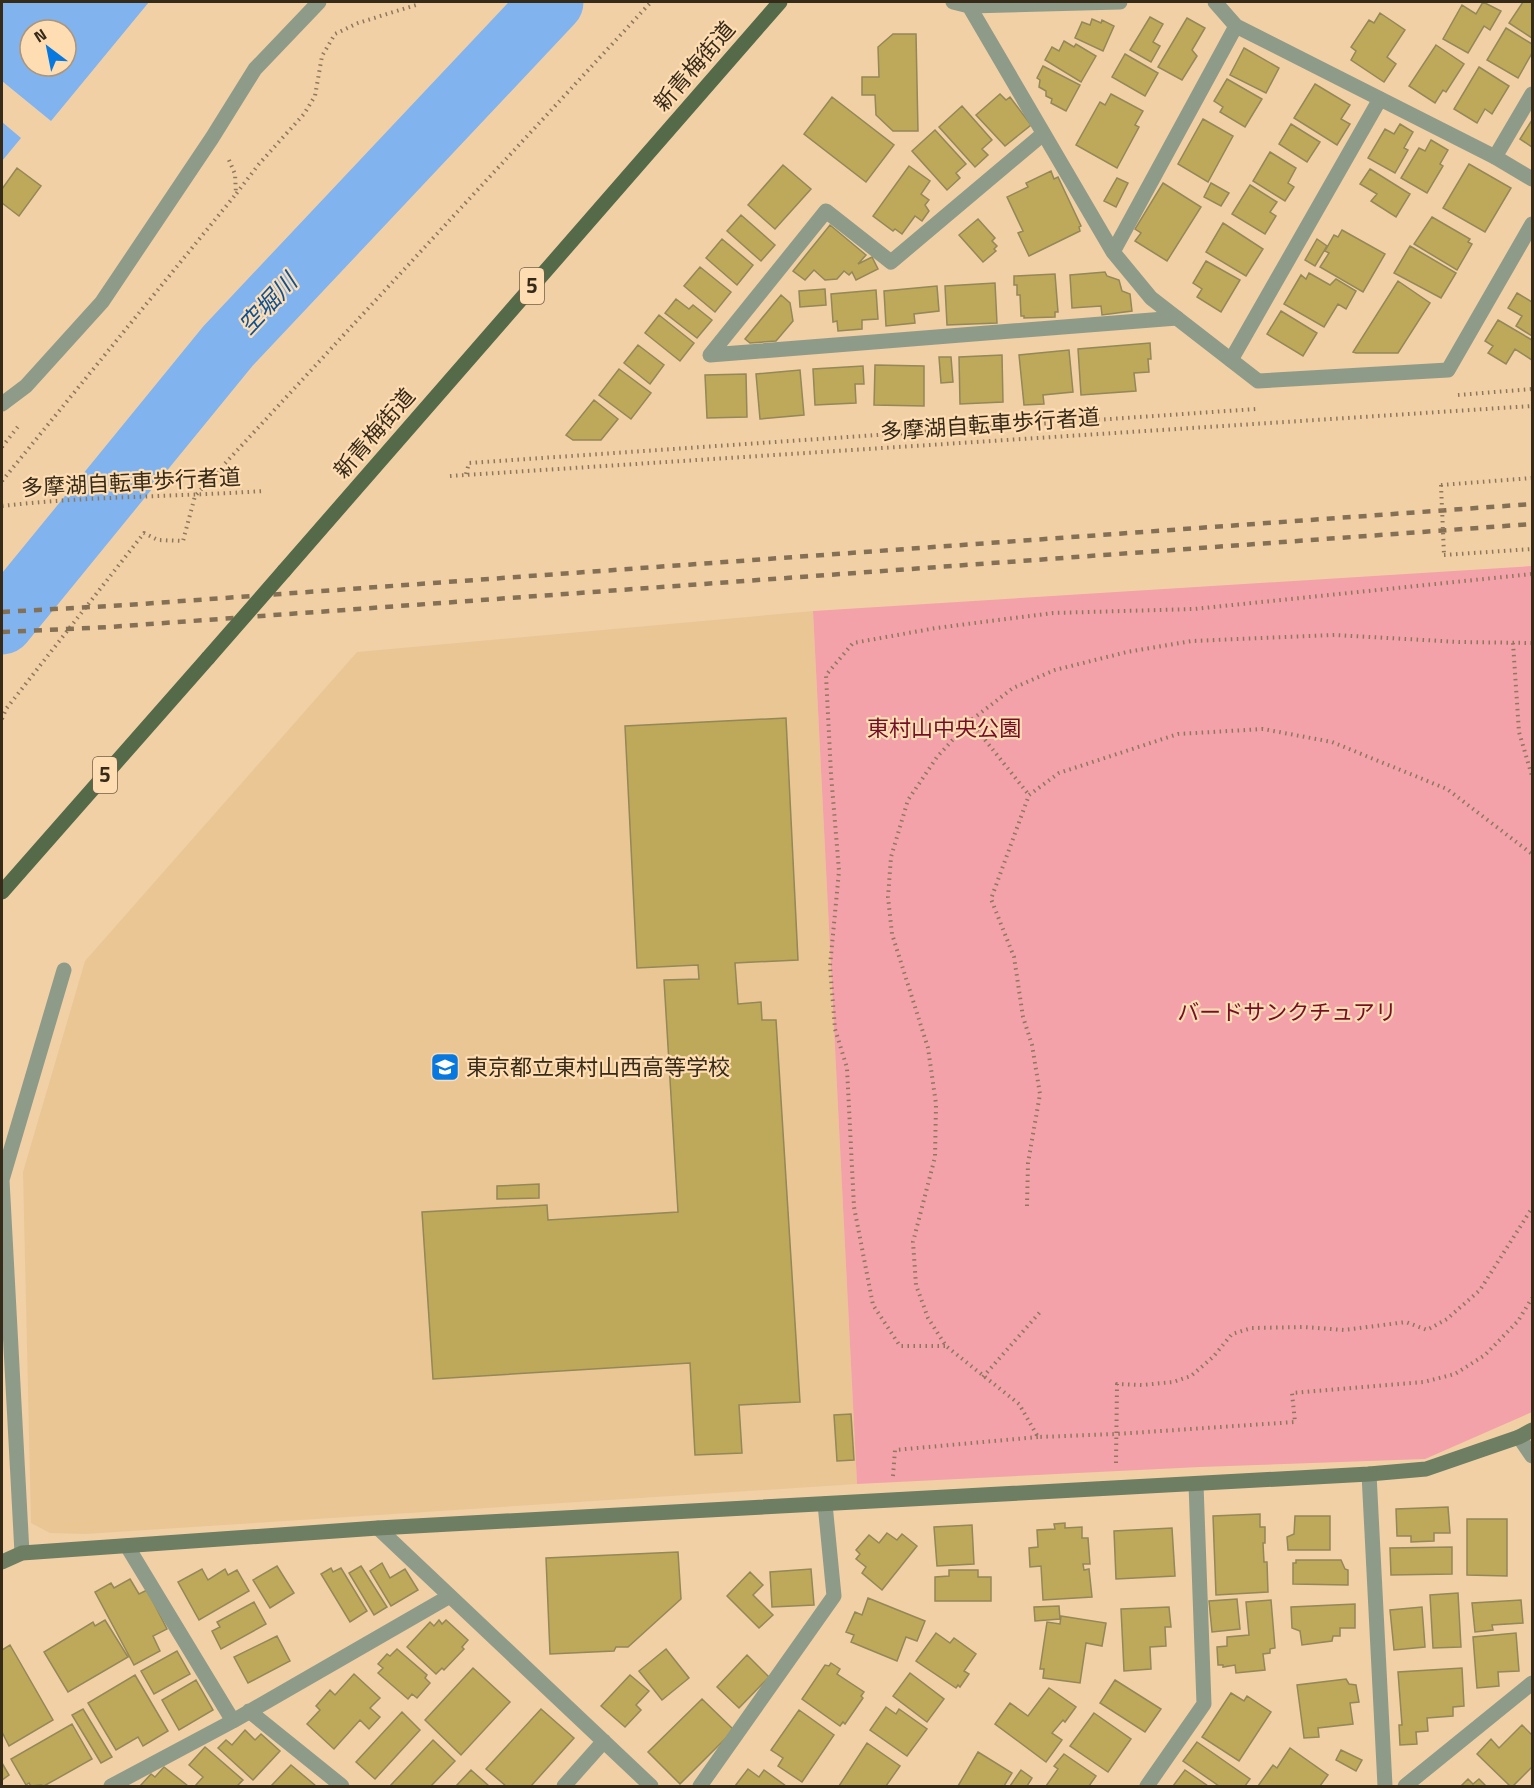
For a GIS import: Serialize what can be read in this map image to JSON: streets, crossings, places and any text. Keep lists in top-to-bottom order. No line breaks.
{"streets":{"main road":["新青梅街道","5"],"path":["多摩湖自転車歩行者道"]},"water":["空堀川"],"parks":["東村山中央公園","バードサンクチュアリ"],"places":{"school or university":["東京都立東村山西高等学校"]},"north":"top left"}
